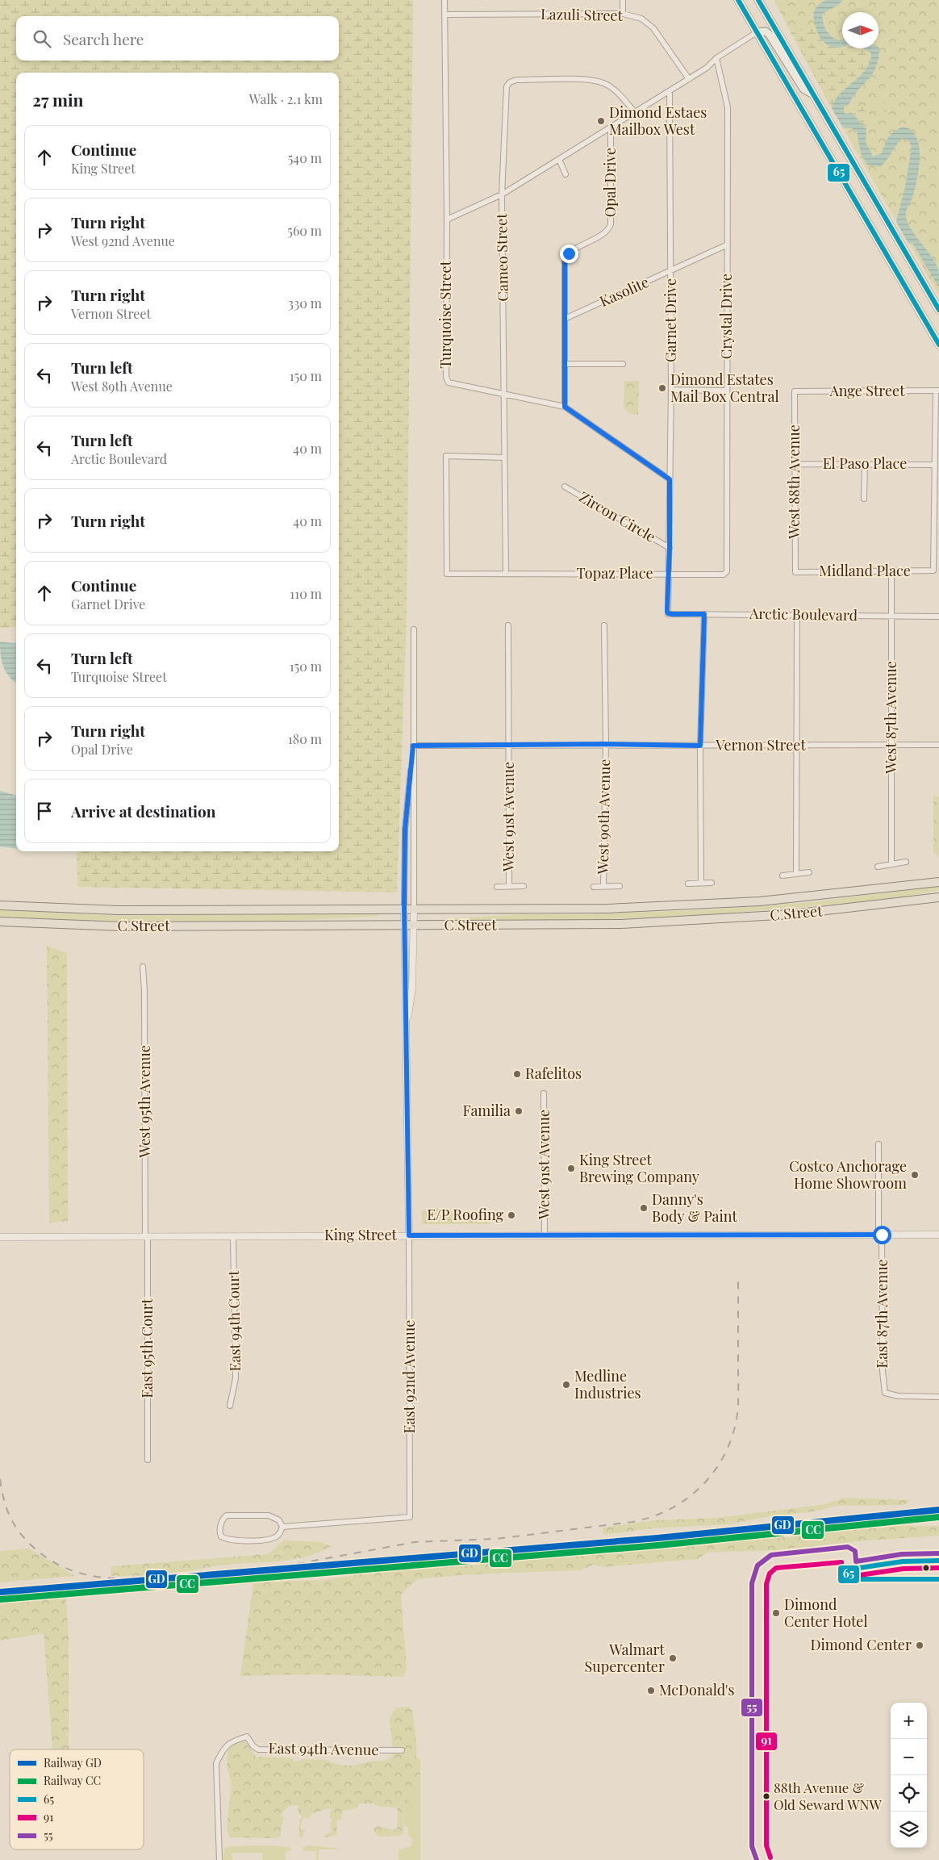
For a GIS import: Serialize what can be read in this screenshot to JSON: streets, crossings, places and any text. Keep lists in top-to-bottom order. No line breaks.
{"streets":{"main road":["C Street"],"street":["Lazuli Street","Opal Drive","Cameo Street","Kasolite","Turquoise Street","Crystal Drive","Garnet Drive","Ange Street","El Paso Place","West 88th Avenue","Zircon Circle","Midland Place","Topaz Place","Arctic Boulevard","West 87th Avenue","Vernon Street","West 91st Avenue","West 90th Avenue","West 95th Avenue","King Street","East 87th Avenue","East 94th Court","East 95th Court","East 92nd Avenue","East 94th Avenue"]},"crossings":[["Lazuli Street","Turquoise Street"],["Opal Drive","Kasolite"],["Opal Drive","Turquoise Street"],["Cameo Street","Turquoise Street"],["Cameo Street","Topaz Place"],["Kasolite","Crystal Drive"],["Kasolite","Garnet Drive"],["Turquoise Street","Garnet Drive"],["Crystal Drive","Topaz Place"],["Garnet Drive","Zircon Circle"],["Garnet Drive","Topaz Place"],["Garnet Drive","Arctic Boulevard"],["Ange Street","West 88th Avenue"],["El Paso Place","West 88th Avenue"],["El Paso Place","Midland Place"],["West 88th Avenue","Midland Place"],["Midland Place","West 87th Avenue"],["Arctic Boulevard","West 87th Avenue"],["West 87th Avenue","Vernon Street"],["Vernon Street","West 91st Avenue"],["Vernon Street","West 90th Avenue"],["West 91st Avenue","King Street"],["West 95th Avenue","King Street"],["West 95th Avenue","East 95th Court"],["King Street","East 87th Avenue"],["King Street","East 94th Court"],["King Street","East 95th Court"],["King Street","East 92nd Avenue"]],"places":["Dimond Estaes Mailbox West","Dimond Estates Mail Box Central","Rafelitos","Familia","King Street Brewing Company","Costco Anchorage Home Showroom","Danny's Body & Paint","E/P Roofing","Medline Industries","Dimond Center Hotel","Dimond Center","Walmart Supercenter","McDonald's","88th Avenue & Old Seward WNW"],"lines":["transit line 65","rail line GD","rail line CC","transit line 55","transit line 91"],"legend":["Railway GD","Railway CC","65","91","55"],"north":"right","page":{"search":"Search here","heading":["27 min","Walk · 2.1 km"],"list":[["Continue","King Street","540 m"],["Turn right","West 92nd Avenue","560 m"],["Turn right","Vernon Street","330 m"],["Turn left","West 89th Avenue","150 m"],["Turn left","Arctic Boulevard","40 m"],["Turn right","40 m"],["Continue","Garnet Drive","110 m"],["Turn left","Turquoise Street","150 m"],["Turn right","Opal Drive","180 m"],"Arrive at destination"],"map_buttons":["+","−"]}}
